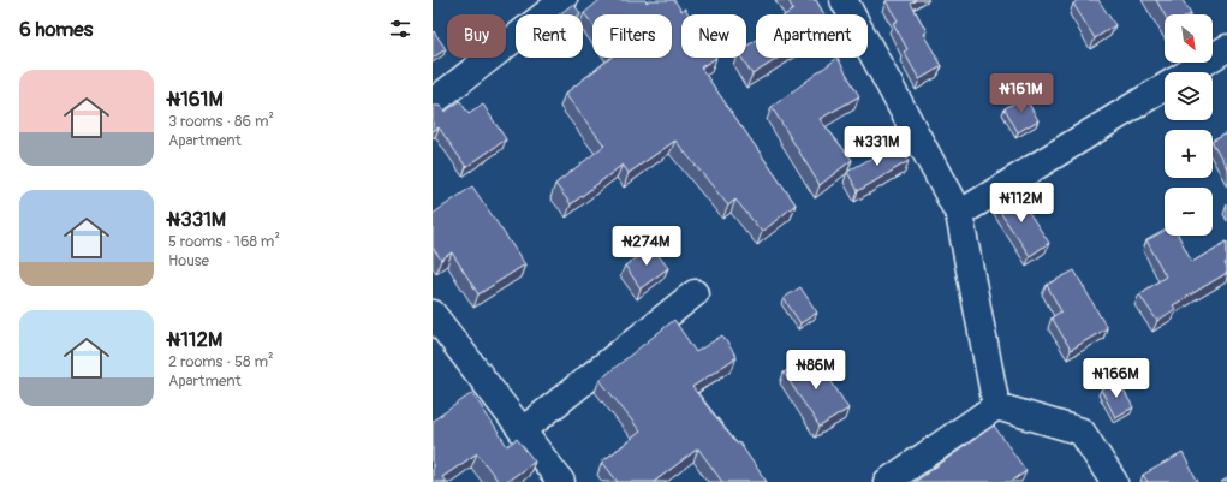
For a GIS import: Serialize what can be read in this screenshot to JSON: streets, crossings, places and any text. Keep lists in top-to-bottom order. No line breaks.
{"north":"bottom right","page":{"heading":"6 homes","map_buttons":["+","−"],"chip":["Buy","Rent","Filters","New","Apartment"],"list":[{"name":"₦161M","note":"3 rooms · 86 m² · Apartment"},{"name":"₦331M","note":"5 rooms · 168 m² · House"},{"name":"₦112M","note":"2 rooms · 58 m² · Apartment"}],"price":["₦161M","₦331M","₦112M","₦274M","₦86M","₦166M"]}}
